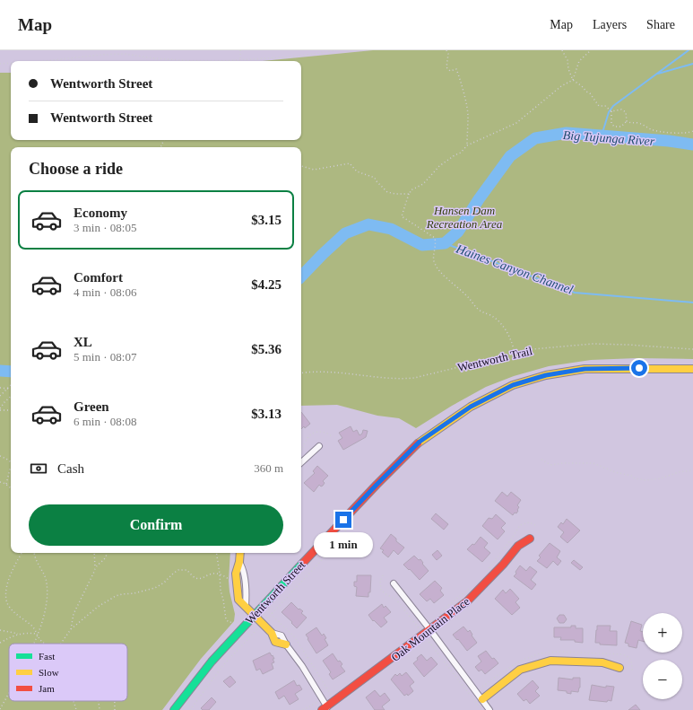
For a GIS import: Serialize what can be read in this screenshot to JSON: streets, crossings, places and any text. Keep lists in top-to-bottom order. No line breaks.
{"streets":{"main road":["Wentworth Street","Oak Mountain Place"],"path":["Wentworth Trail"]},"water":["Big Tujunga River","Haines Canyon Channel"],"parks":["Hansen Dam Recreation Area"],"legend":["Fast","Slow","Jam"],"page":{"header":"Map","nav":["Map","Layers","Share"],"banner":["Wentworth Street","Wentworth Street"],"heading":"Choose a ride","list":[{"name":"Economy","note":"3 min · 08:05","value":"$3.15"},{"name":"Comfort","note":"4 min · 08:06","value":"$4.25"},{"name":"XL","note":"5 min · 08:07","value":"$5.36"},{"name":"Green","note":"6 min · 08:08","value":"$3.13"}],"pay":["Cash","360 m"],"buttons":"Confirm","bubble":"1 min","map_buttons":["+","−"]}}
